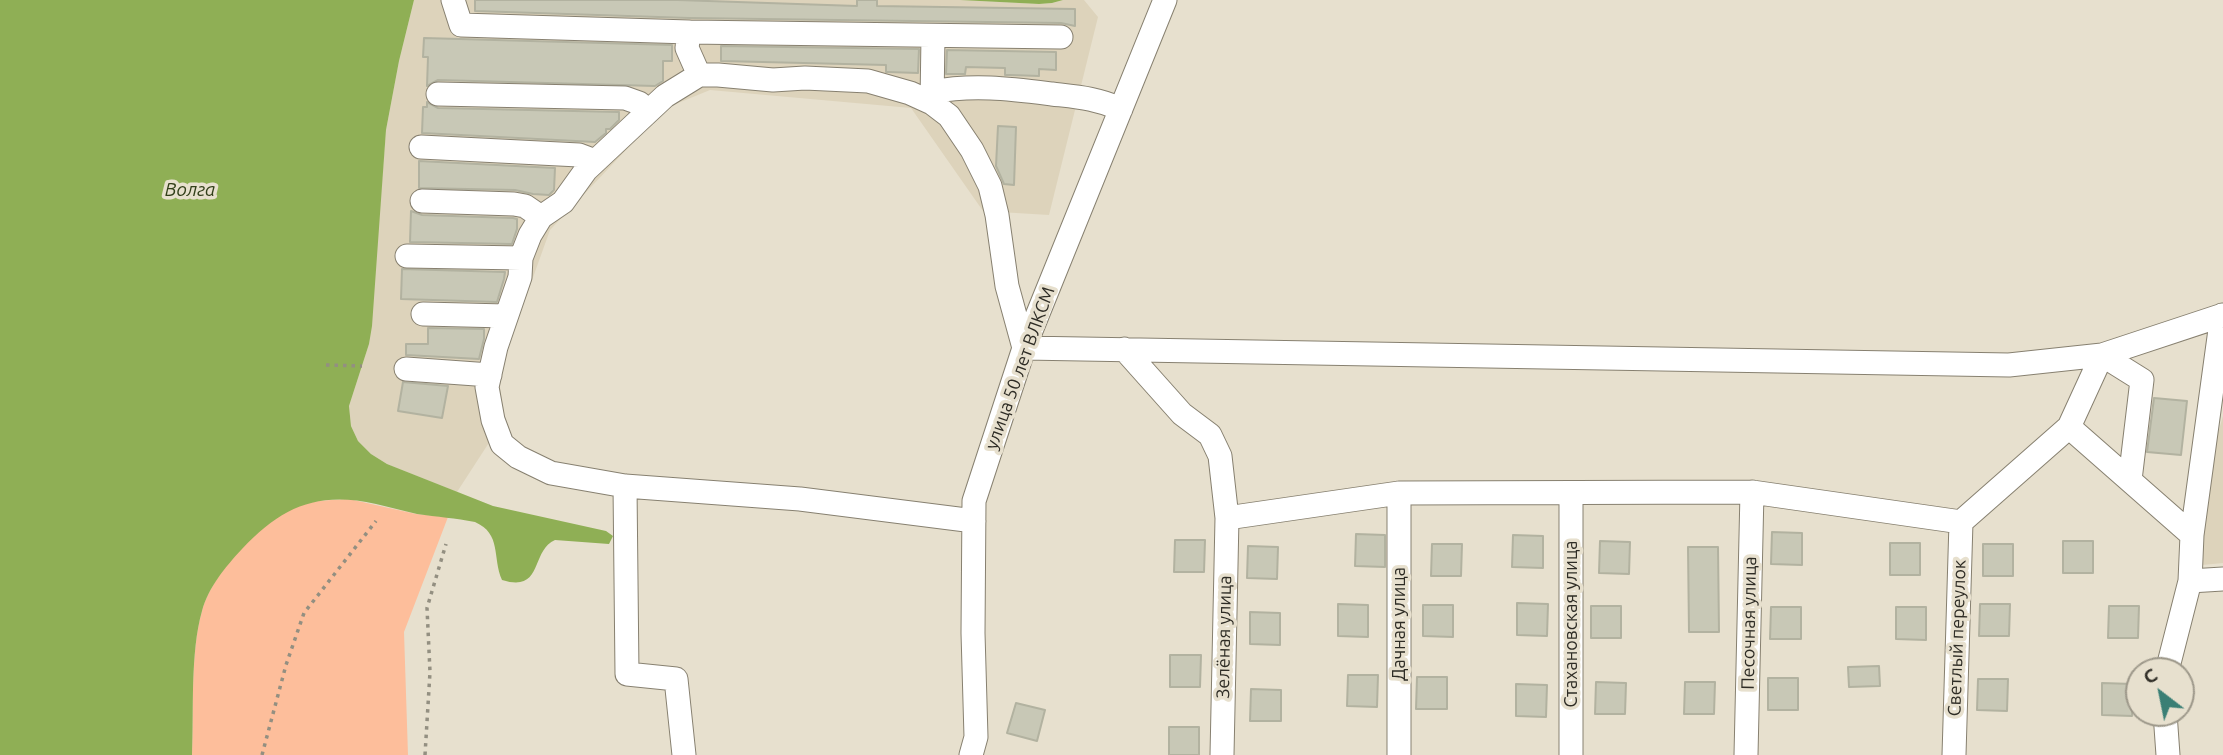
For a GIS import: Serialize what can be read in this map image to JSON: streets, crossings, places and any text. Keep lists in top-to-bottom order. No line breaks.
{"streets":{"street":["улица 50 лет ВЛКСМ","Песочная улица","Дачная улица","Стахановская улица","Зелёная улица","Светлый переулок"]},"water":["Волга"],"north":"top left"}
